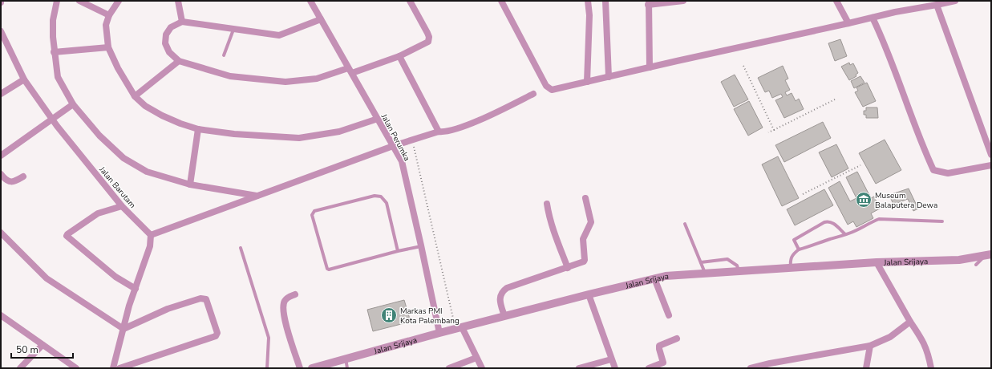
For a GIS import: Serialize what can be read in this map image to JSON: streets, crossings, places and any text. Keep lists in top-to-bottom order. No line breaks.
{"streets":{"street":["Jalan Perumka","Jalan Barutam","Jalan Srijaya"]},"crossings":[["Jalan Perumka","Jalan Srijaya"]],"places":{"museum":["Museum Balaputera Dewa"],"building":["Markas PMI Kota Palembang"]},"scale_bar":"50 m"}
